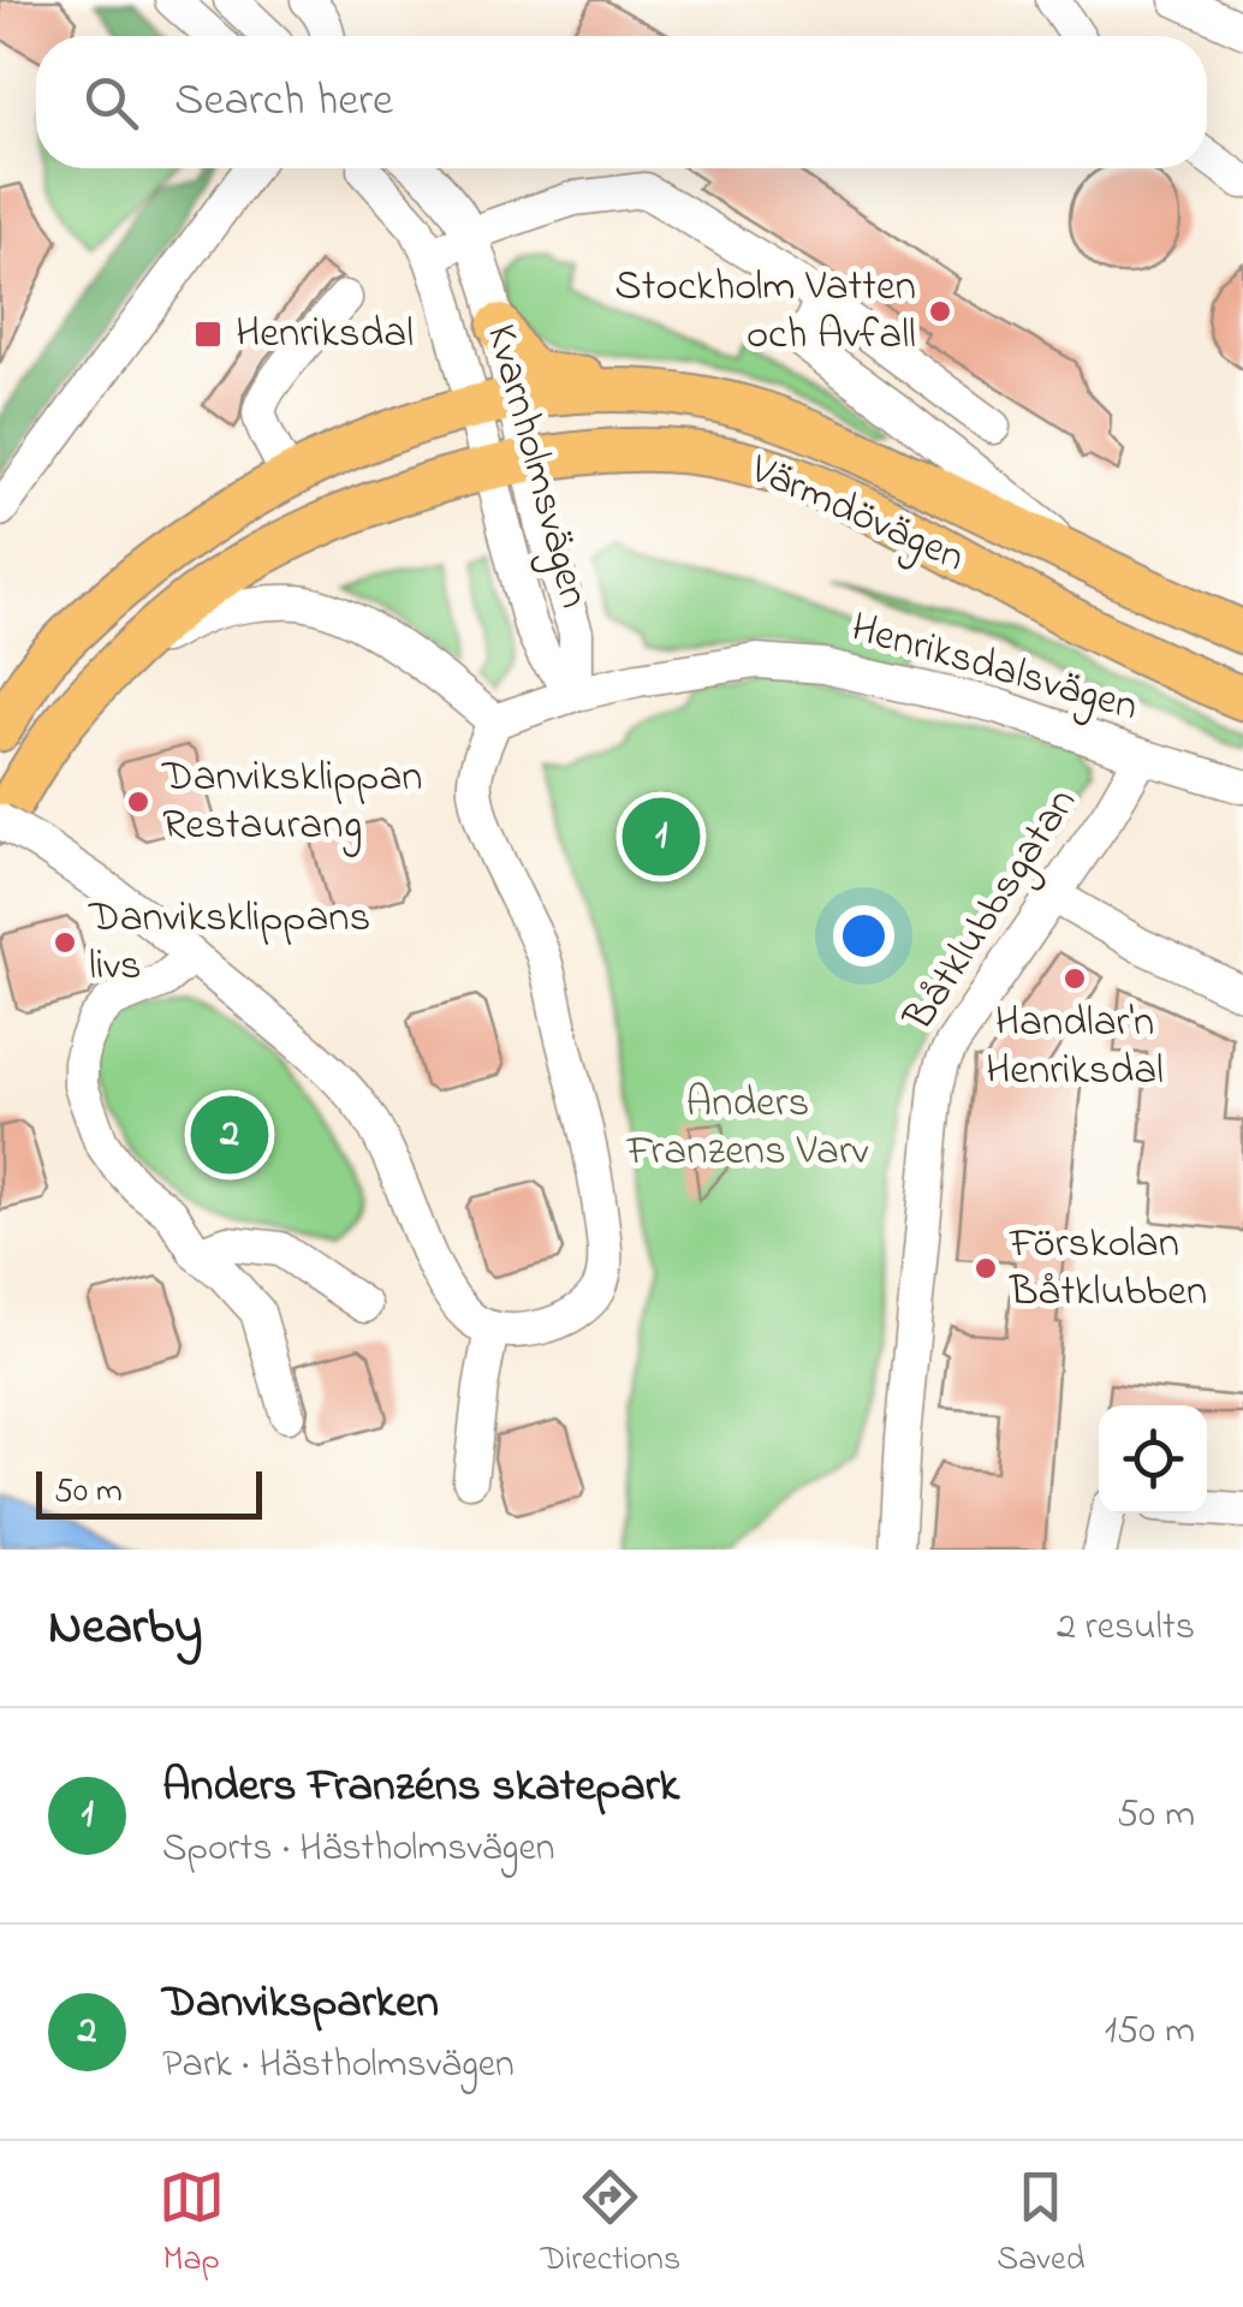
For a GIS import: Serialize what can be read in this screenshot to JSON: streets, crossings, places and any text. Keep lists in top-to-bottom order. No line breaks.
{"streets":{"main road":["Värmdövägen"],"street":["Kvarnholmsvägen","Henriksdalsvägen","Båtklubbsgatan"]},"crossings":[["Kvarnholmsvägen","Värmdövägen"],["Kvarnholmsvägen","Henriksdalsvägen"],["Henriksdalsvägen","Båtklubbsgatan"]],"parks":["Anders Franzens Varv"],"places":{"other":["Stockholm Vatten och Avfall","Danviksklippan Restaurang","Danviksklippans livs","Handlar'n Henriksdal","Förskolan Båtklubben"],"transit":["Henriksdal"]},"scale_bar":"50 m","page":{"search":"Search here","pins":["1","2"],"scale":"50 m","heading":["Nearby","2 results"],"list":[{"mark":"1","name":"Anders Franzéns skatepark","note":"Sports · Hästholmsvägen","value":"50 m"},{"mark":"2","name":"Danviksparken","note":"Park · Hästholmsvägen","value":"150 m"}],"nav":["Map","Directions","Saved"]}}
